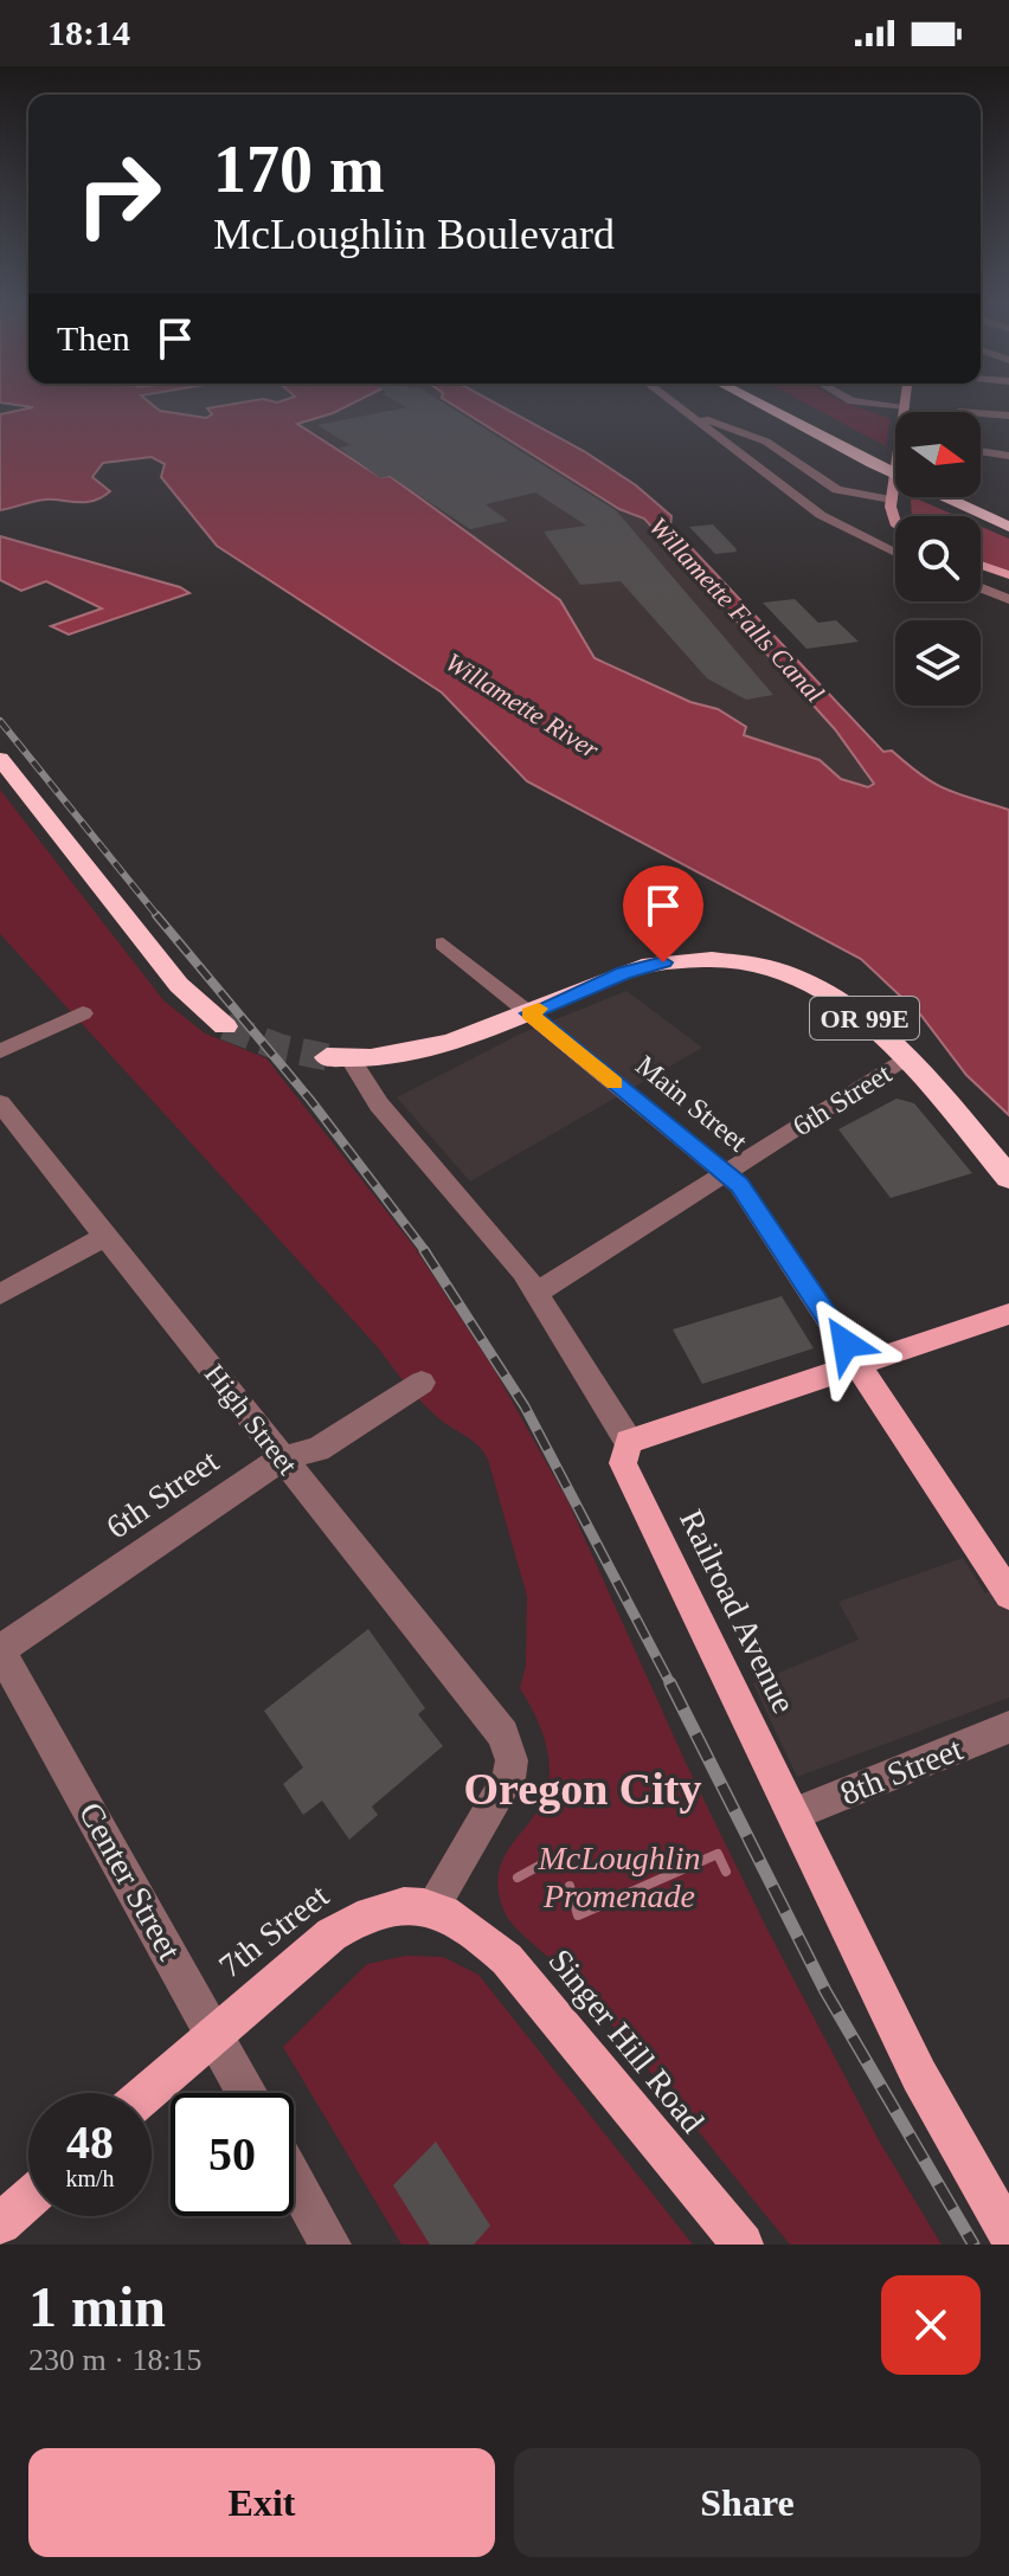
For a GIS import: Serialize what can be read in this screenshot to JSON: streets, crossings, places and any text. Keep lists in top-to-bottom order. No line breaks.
{"streets":{"highway":["OR 99E"],"main road":["Main Street","Railroad Avenue","7th Street","Singer Hill Road"],"street":["6th Street","High Street","8th Street","Center Street"]},"crossings":[["OR 99E","6th Street"],["OR 99E","Main Street"],["OR 99E","Railroad Avenue"],["6th Street","Main Street"],["6th Street","High Street"],["6th Street","Railroad Avenue"],["6th Street","Center Street"],["High Street","7th Street"],["High Street","Singer Hill Road"],["Railroad Avenue","8th Street"],["Center Street","7th Street"],["7th Street","Singer Hill Road"]],"districts":["Oregon City"],"water":["Willamette Falls Canal","Willamette River"],"parks":["McLoughlin Promenade"],"north":"right","page":{"status":"18:14","turn":["170 m","McLoughlin Boulevard"],"then":"Then","speed":"48 km/h","limit":"50","heading":["1 min","230 m · 18:15"],"buttons":["Exit","Share"]}}
